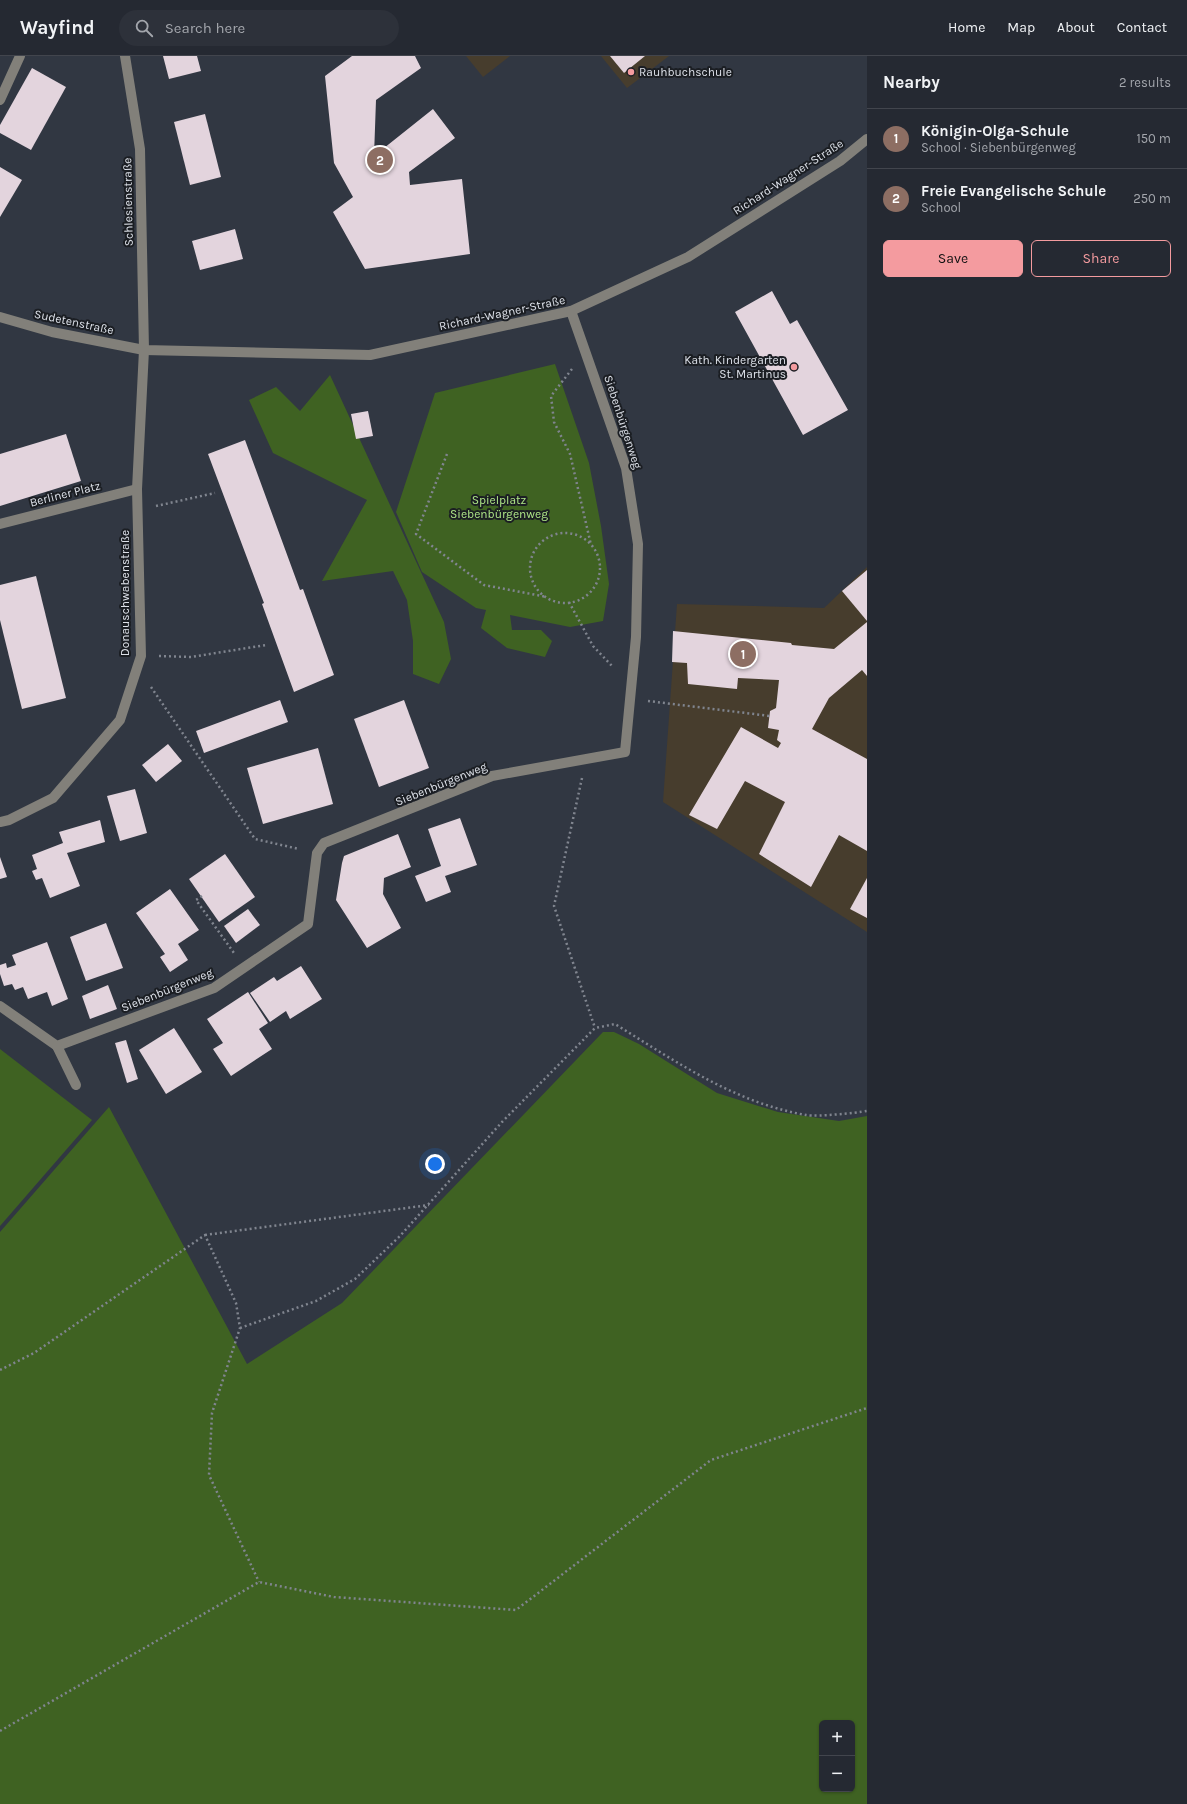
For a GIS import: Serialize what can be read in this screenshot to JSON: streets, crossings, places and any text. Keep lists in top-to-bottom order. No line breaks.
{"streets":{"street":["Richard-Wagner-Straße","Schlesienstraße","Sudetenstraße","Siebenbürgenweg","Berliner Platz","Donauschwabenstraße"]},"crossings":[["Richard-Wagner-Straße","Schlesienstraße"],["Richard-Wagner-Straße","Sudetenstraße"],["Richard-Wagner-Straße","Siebenbürgenweg"],["Richard-Wagner-Straße","Donauschwabenstraße"],["Schlesienstraße","Sudetenstraße"],["Schlesienstraße","Donauschwabenstraße"],["Sudetenstraße","Donauschwabenstraße"],["Berliner Platz","Donauschwabenstraße"]],"parks":["Spielplatz Siebenbürgenweg"],"places":["Rauhbuchschule","Kath. Kindergarten St. Martinus"],"page":{"header":"Wayfind","search":"Search here","nav":["Home","Map","About","Contact"],"heading":["Nearby","2 results"],"list":[{"mark":"1","name":"Königin-Olga-Schule","note":"School · Siebenbürgenweg","value":"150 m"},{"mark":"2","name":"Freie Evangelische Schule","note":"School","value":"250 m"}],"pins":["2","1"],"buttons":["Save","Share"],"map_buttons":["+","−"]}}
